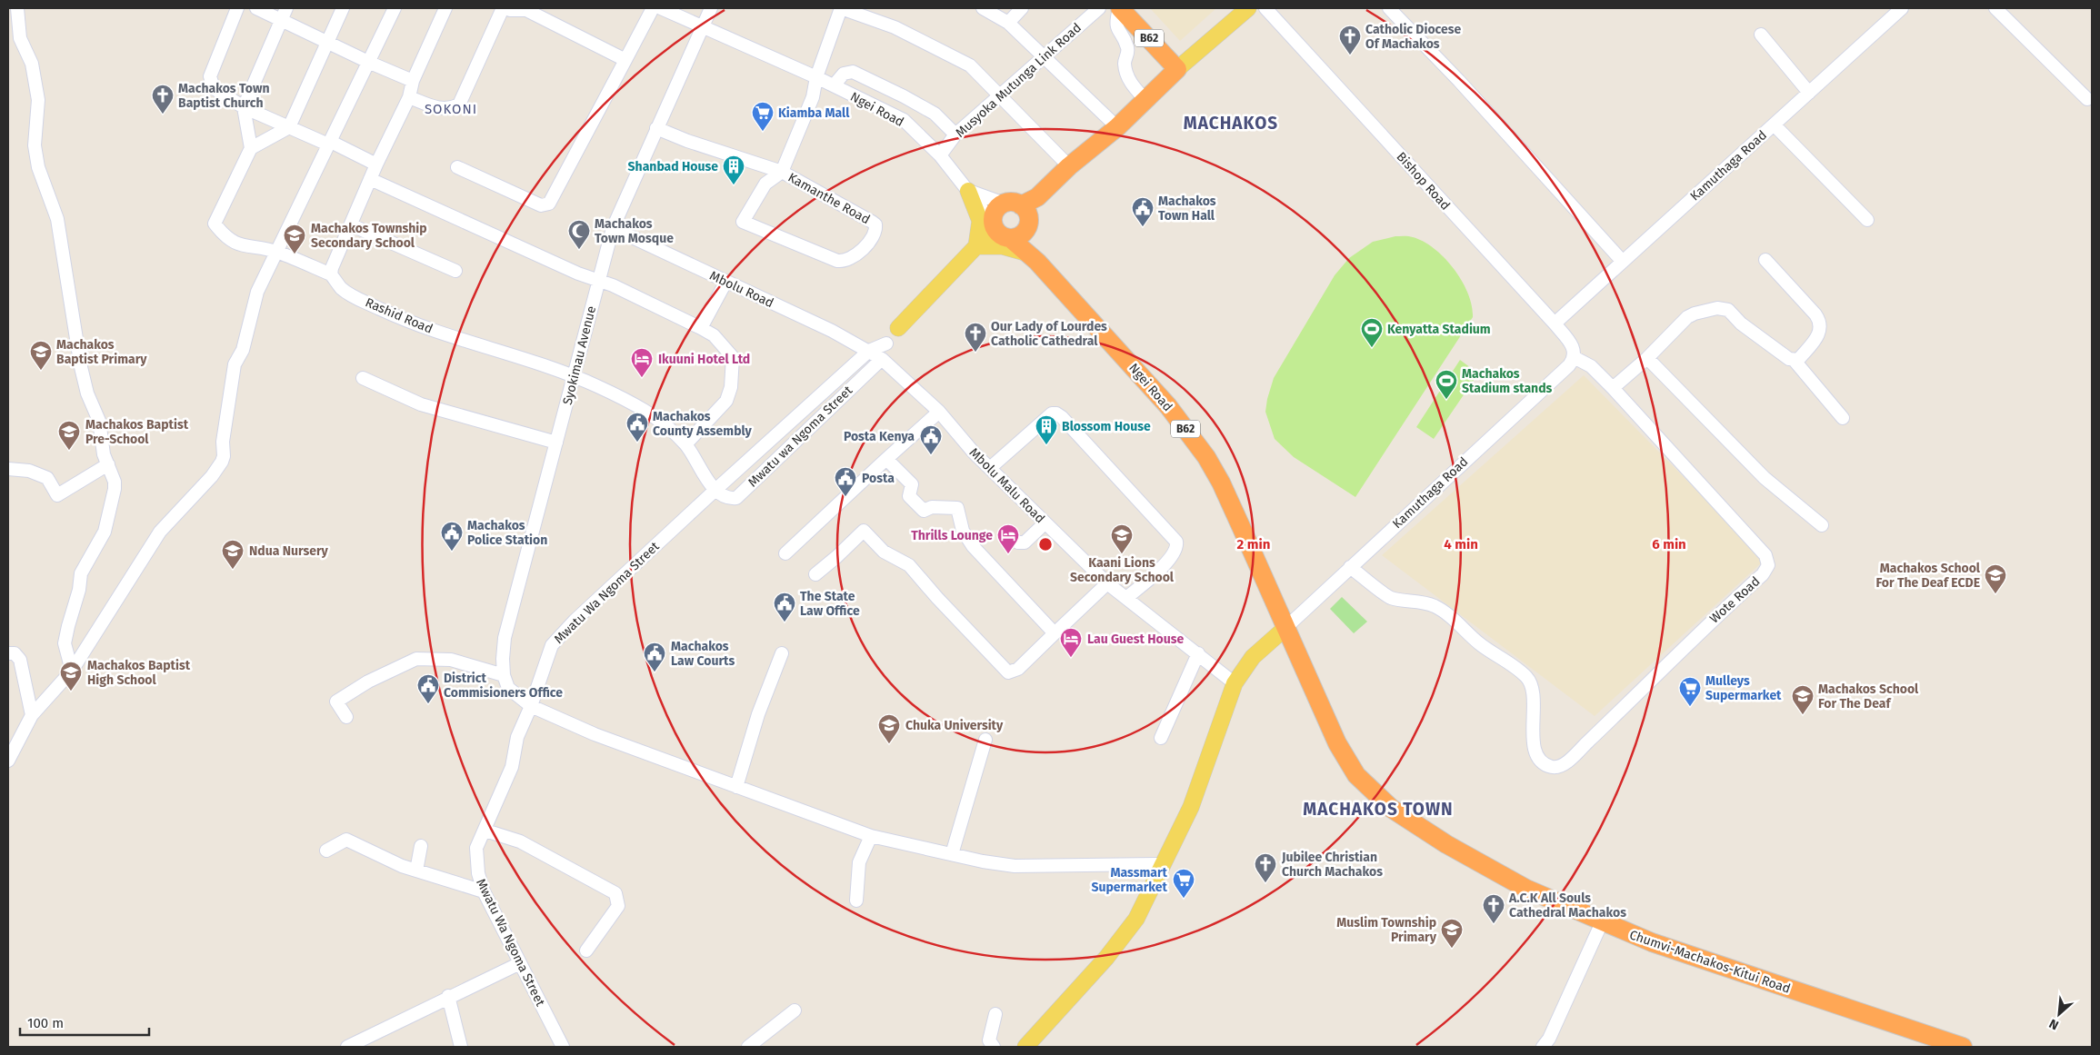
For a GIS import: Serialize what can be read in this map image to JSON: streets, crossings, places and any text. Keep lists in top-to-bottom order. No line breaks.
{"streets":{"highway":["B62","Ngei Road","Chumvi-Machakos-Kitui Road"],"street":["Musyoka Mutunga Link Road","Kamuthaga Road","Bishop Road","Kamanthe Road","Mbolu Road","Rashid Road","Syokimau Avenue","Mwatu wa Ngoma Street","Mbolu Malu Road","Mwatu Wa Ngoma Street","Wote Road"]},"crossings":[["B62","Ngei Road"],["Musyoka Mutunga Link Road","Ngei Road"],["Ngei Road","Kamuthaga Road"],["Ngei Road","Syokimau Avenue"],["Ngei Road","Chumvi-Machakos-Kitui Road"],["Kamuthaga Road","Bishop Road"],["Kamuthaga Road","Wote Road"],["Kamuthaga Road","Chumvi-Machakos-Kitui Road"],["Bishop Road","Wote Road"],["Kamanthe Road","Syokimau Avenue"],["Mbolu Road","Syokimau Avenue"],["Mbolu Road","Mbolu Malu Road"],["Mbolu Road","Mwatu Wa Ngoma Street"],["Rashid Road","Syokimau Avenue"],["Rashid Road","Mwatu wa Ngoma Street"],["Rashid Road","Mwatu Wa Ngoma Street"],["Mwatu wa Ngoma Street","Mbolu Malu Road"],["Mwatu wa Ngoma Street","Mwatu Wa Ngoma Street"],["Mbolu Malu Road","Mwatu Wa Ngoma Street"]],"districts":["SOKONI","MACHAKOS","MACHAKOS TOWN"],"places":{"church":["Catholic Diocese Of Machakos","Machakos Town Baptist Church","Our Lady of Lourdes Catholic Cathedral","Jubilee Christian Church Machakos","A.C.K All Souls Cathedral Machakos"],"supermarket":["Kiamba Mall","Mulleys Supermarket","Massmart Supermarket"],"building":["Shanbad House","Blossom House"],"public building":["Machakos Town Hall","Machakos County Assembly","Posta Kenya","Posta","Machakos Police Station","The State Law Office","Machakos Law Courts","District Commisioners Office"],"mosque":["Machakos Town Mosque"],"school or university":["Machakos Township Secondary School","Machakos Baptist Primary","Machakos Baptist Pre-School","Kaani Lions Secondary School","Ndua Nursery","Machakos School For The Deaf ECDE","Machakos Baptist High School","Machakos School For The Deaf","Chuka University","Muslim Township Primary"],"sports":["Kenyatta Stadium","Machakos Stadium stands"],"hotel":["Ikuuni Hotel Ltd","Thrills Lounge","Lau Guest House"]},"scale_bar":"100 m","north":"bottom left","rings":["2 min","4 min","6 min"]}
